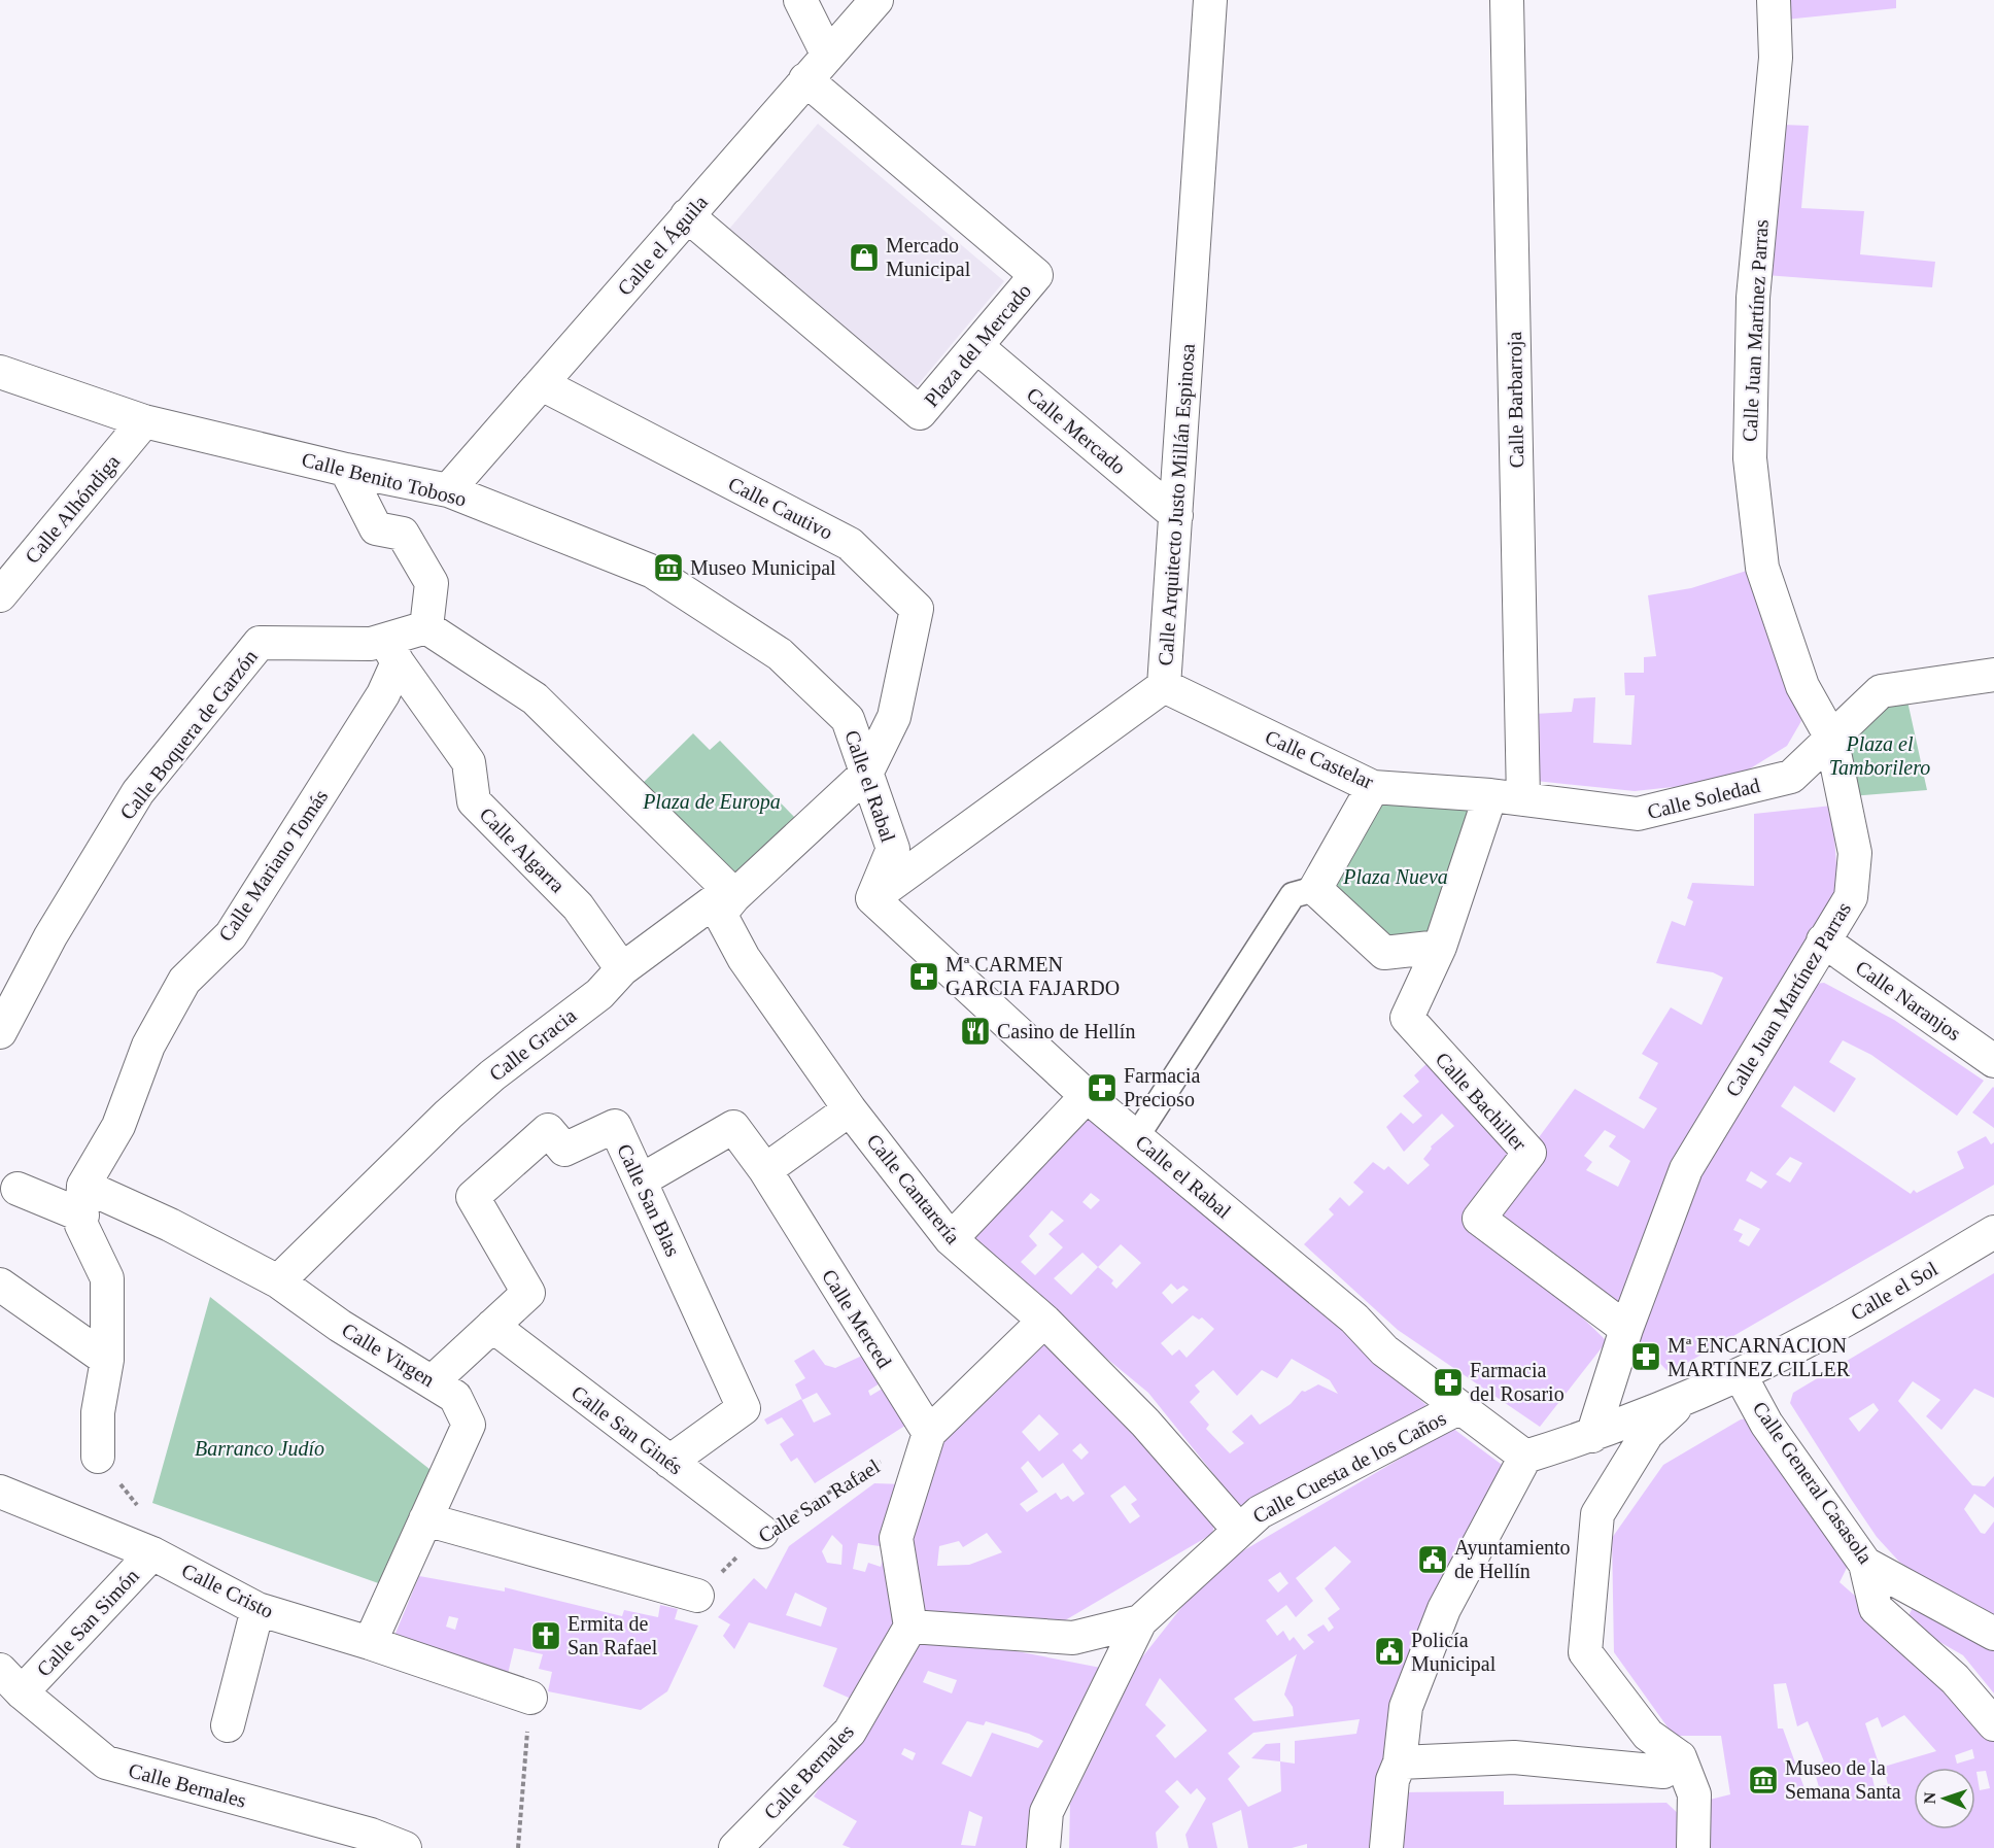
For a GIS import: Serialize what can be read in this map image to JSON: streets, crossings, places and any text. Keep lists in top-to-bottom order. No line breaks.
{"streets":{"street":["Calle el Águila","Calle Juan Martínez Parras","Plaza del Mercado","Calle Barbarroja","Calle Mercado","Calle Benito Toboso","Calle Arquitecto Justo Millán Espinosa","Calle Cautivo","Calle Alhóndiga","Calle Boquera de Garzón","Calle Castelar","Calle el Rabal","Calle Soledad","Calle Algarra","Calle Mariano Tomás","Calle Naranjos","Calle Gracia","Calle Bachiller","Calle Cantarería","Calle San Blas","Calle el Sol","Calle Merced","Calle Virgen","Calle San Ginés","Calle Cuesta de los Caños","Calle General Casasola","Calle Cristo","Calle San Simón","Calle Bernales"],"path":["Calle San Rafael"]},"crossings":[["Calle el Águila","Plaza del Mercado"],["Calle el Águila","Calle Benito Toboso"],["Calle el Águila","Calle Cautivo"],["Calle Juan Martínez Parras","Calle Soledad"],["Calle Juan Martínez Parras","Calle Naranjos"],["Calle Juan Martínez Parras","Calle Bachiller"],["Calle Juan Martínez Parras","Calle el Sol"],["Plaza del Mercado","Calle Mercado"],["Calle Barbarroja","Calle Castelar"],["Calle Barbarroja","Calle Soledad"],["Calle Mercado","Calle Arquitecto Justo Millán Espinosa"],["Calle Benito Toboso","Calle Alhóndiga"],["Calle Benito Toboso","Calle el Rabal"],["Calle Arquitecto Justo Millán Espinosa","Calle Castelar"],["Calle Arquitecto Justo Millán Espinosa","Calle el Rabal"],["Calle Cautivo","Calle el Rabal"],["Calle Cautivo","Calle Gracia"],["Calle Boquera de Garzón","Calle Algarra"],["Calle Boquera de Garzón","Calle Mariano Tomás"],["Calle Castelar","Calle Soledad"],["Calle el Rabal","Calle Gracia"],["Calle el Rabal","Calle el Sol"],["Calle el Rabal","Calle Cuesta de los Caños"],["Calle Algarra","Calle Mariano Tomás"],["Calle Algarra","Calle Gracia"],["Calle Mariano Tomás","Calle Virgen"],["Calle Gracia","Calle Cantarería"],["Calle Gracia","Calle Virgen"],["Calle Cantarería","Calle Cuesta de los Caños"],["Calle San Blas","Calle Merced"],["Calle San Blas","Calle Virgen"],["Calle San Blas","Calle San Ginés"],["Calle el Sol","Calle General Casasola"],["Calle Merced","Calle San Rafael"],["Calle Virgen","Calle Cristo"],["Calle San Ginés","Calle San Rafael"],["Calle Cuesta de los Caños","Calle Bernales"],["Calle Cristo","Calle San Simón"],["Calle San Simón","Calle Bernales"]],"parks":["Plaza el Tamborilero","Plaza de Europa","Plaza Nueva","Barranco Judío"],"places":{"shop":["Mercado Municipal"],"museum":["Museo Municipal","Museo de la Semana Santa"],"pharmacy":["Mª CARMEN GARCIA FAJARDO","Farmacia Precioso","Mª ENCARNACION MARTINEZ CILLER","Farmacia del Rosario"],"restaurant":["Casino de Hellín"],"public building":["Ayuntamiento de Hellín","Policía Municipal"],"church":["Ermita de San Rafael"]},"north":"left"}
